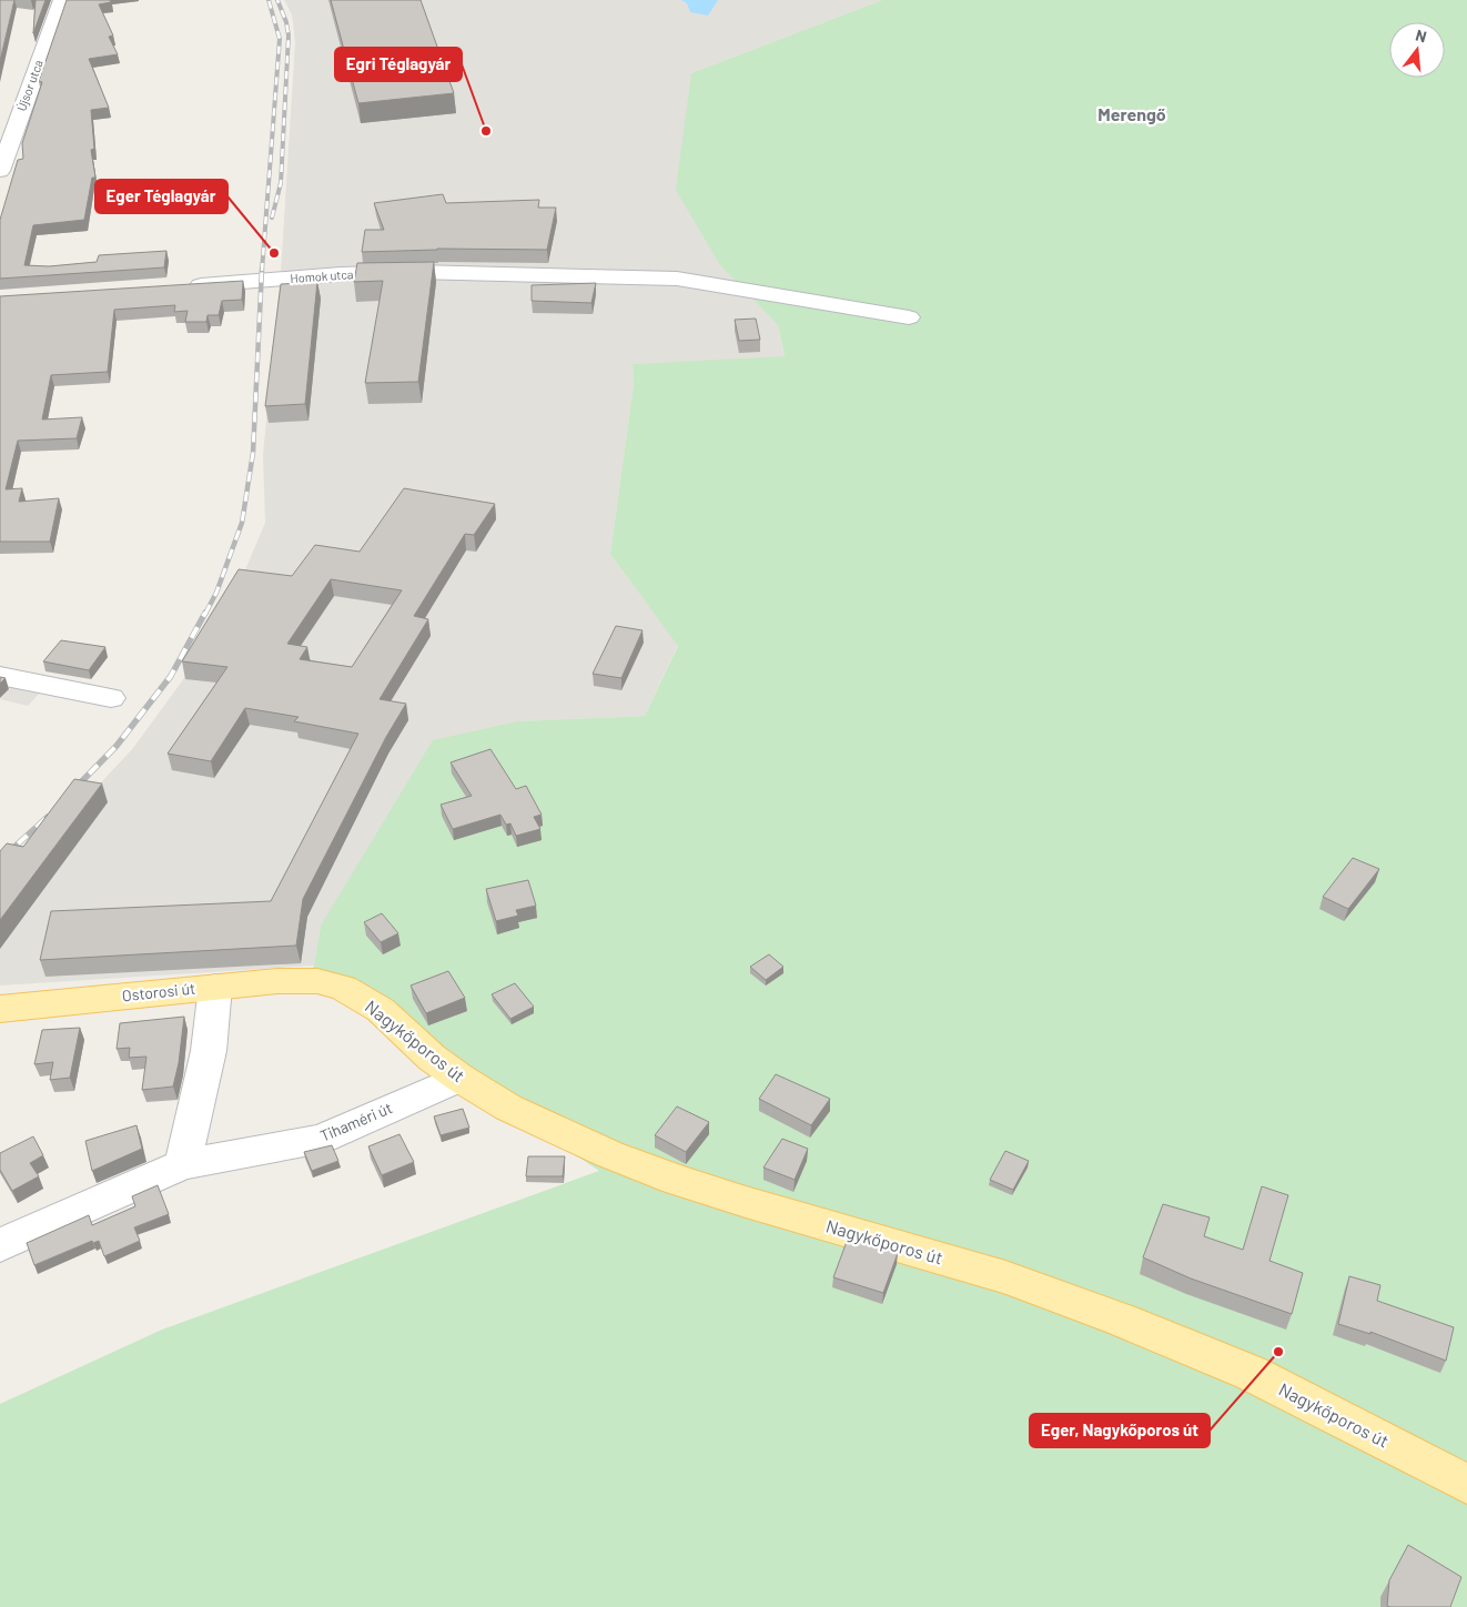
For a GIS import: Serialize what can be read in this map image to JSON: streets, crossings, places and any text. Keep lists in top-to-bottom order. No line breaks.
{"streets":{"main road":["Ostorosi út","Nagykőporos út"],"street":["Újsor utca","Homok utca","Tihaméri út"]},"crossings":[["Ostorosi út","Nagykőporos út"],["Nagykőporos út","Tihaméri út"]],"districts":["Merengő"],"places":["Egri Téglagyár","Eger Téglagyár","Eger, Nagykőporos út"],"north":"top"}
